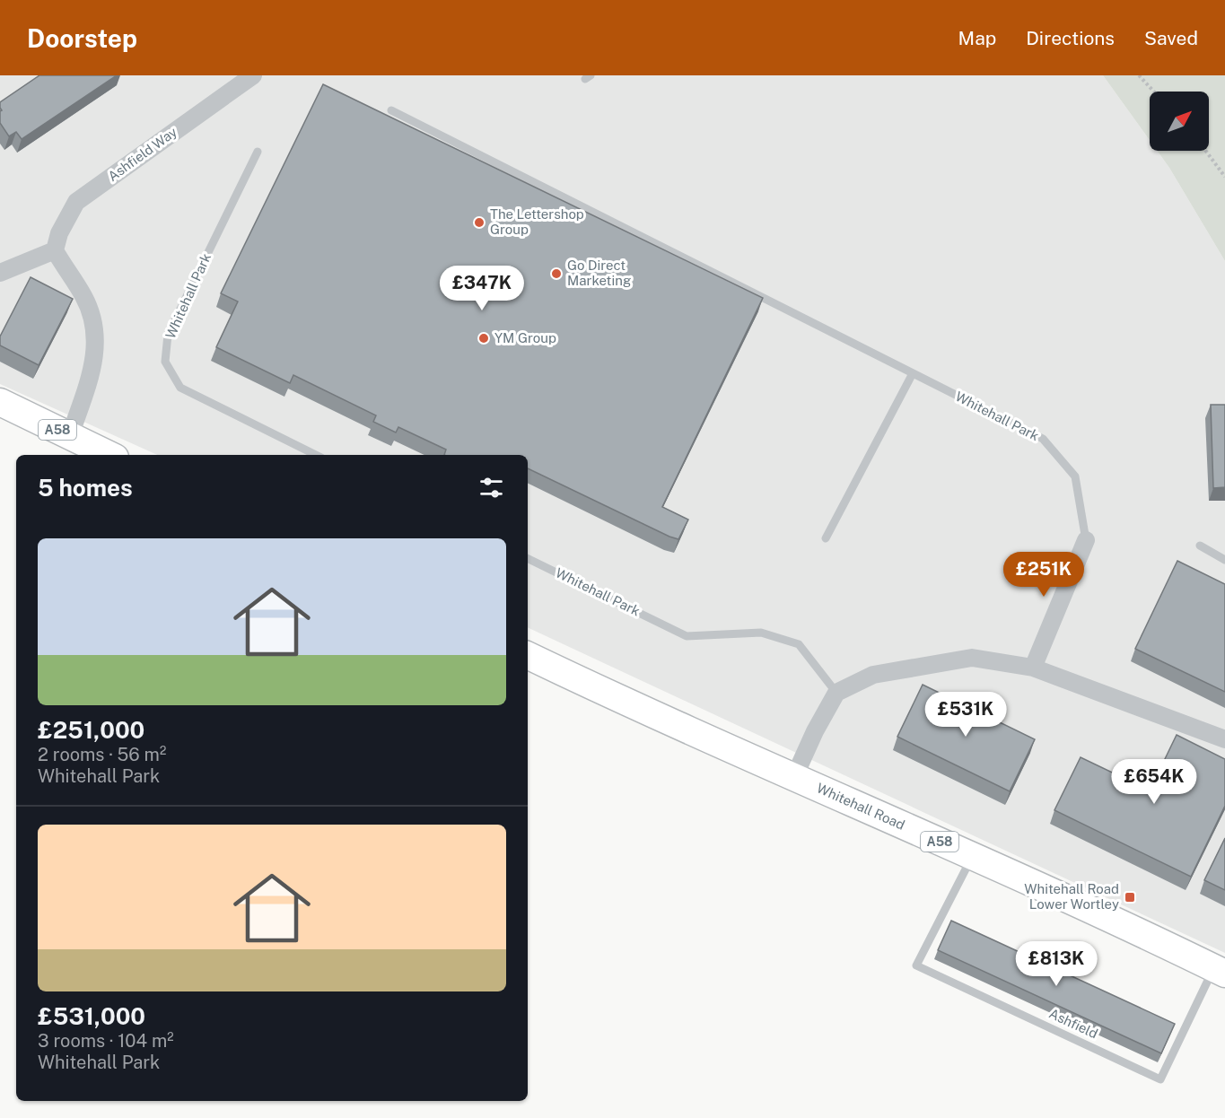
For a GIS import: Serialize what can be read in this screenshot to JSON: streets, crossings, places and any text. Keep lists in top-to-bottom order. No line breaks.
{"streets":{"main road":["A58","Whitehall Road"],"street":["Ashfield Way","Whitehall Park"],"lane":["Ashfield"]},"crossings":[["Whitehall Road","Ashfield"]],"places":{"other":["The Lettershop Group","Go Direct Marketing","YM Group"],"transit":["Whitehall Road Lower Wortley"]},"north":"top right","page":{"header":"Doorstep","nav":["Map","Directions","Saved"],"price":["£347K","£251K","£531K","£654K","£813K"],"heading":"5 homes","list":[{"name":"£251,000","note":"2 rooms · 56 m² · Whitehall Park"},{"name":"£531,000","note":"3 rooms · 104 m² · Whitehall Park"}]}}
